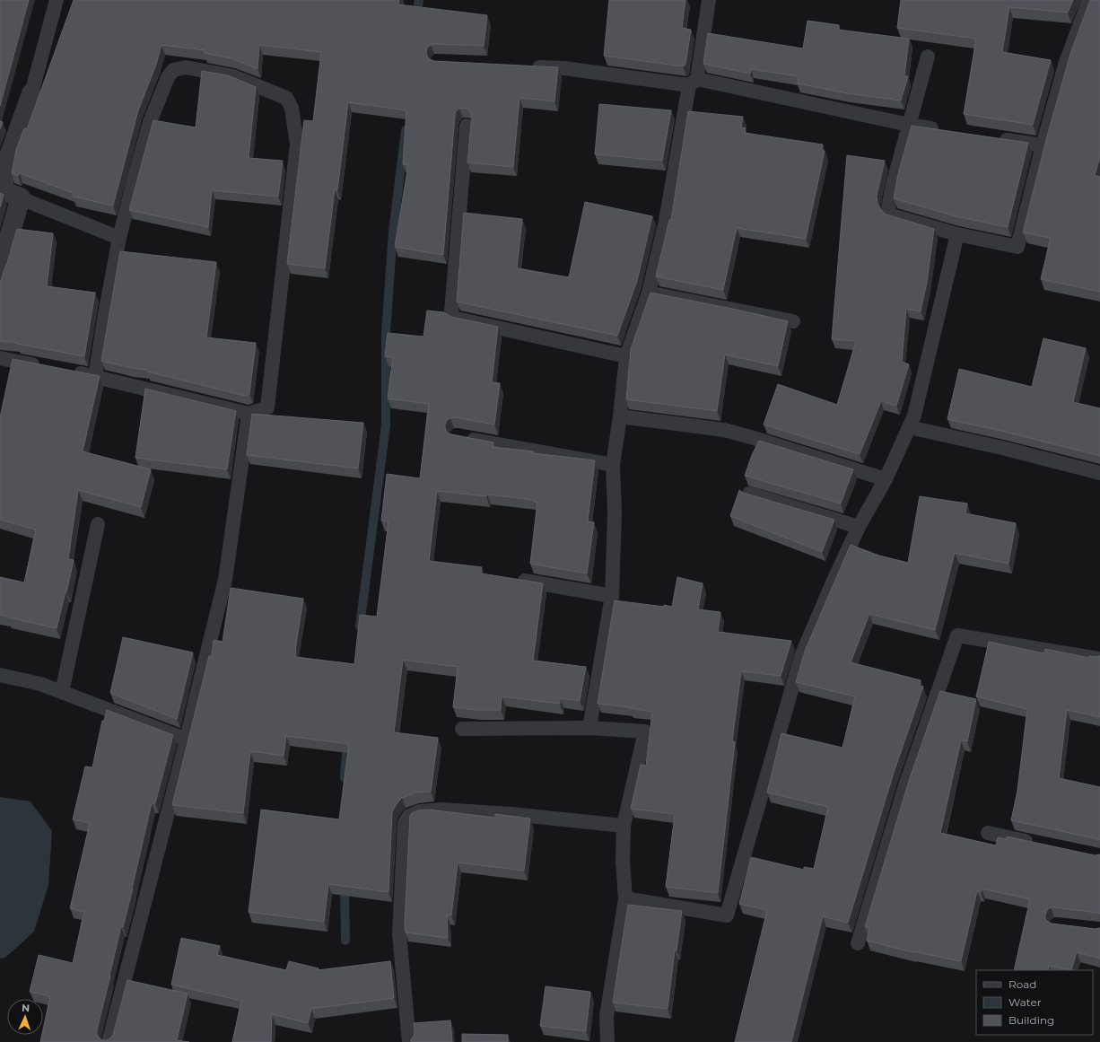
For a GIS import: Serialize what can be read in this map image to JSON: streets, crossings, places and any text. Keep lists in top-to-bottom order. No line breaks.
{"legend":["Road","Water","Building"],"north":"top"}
